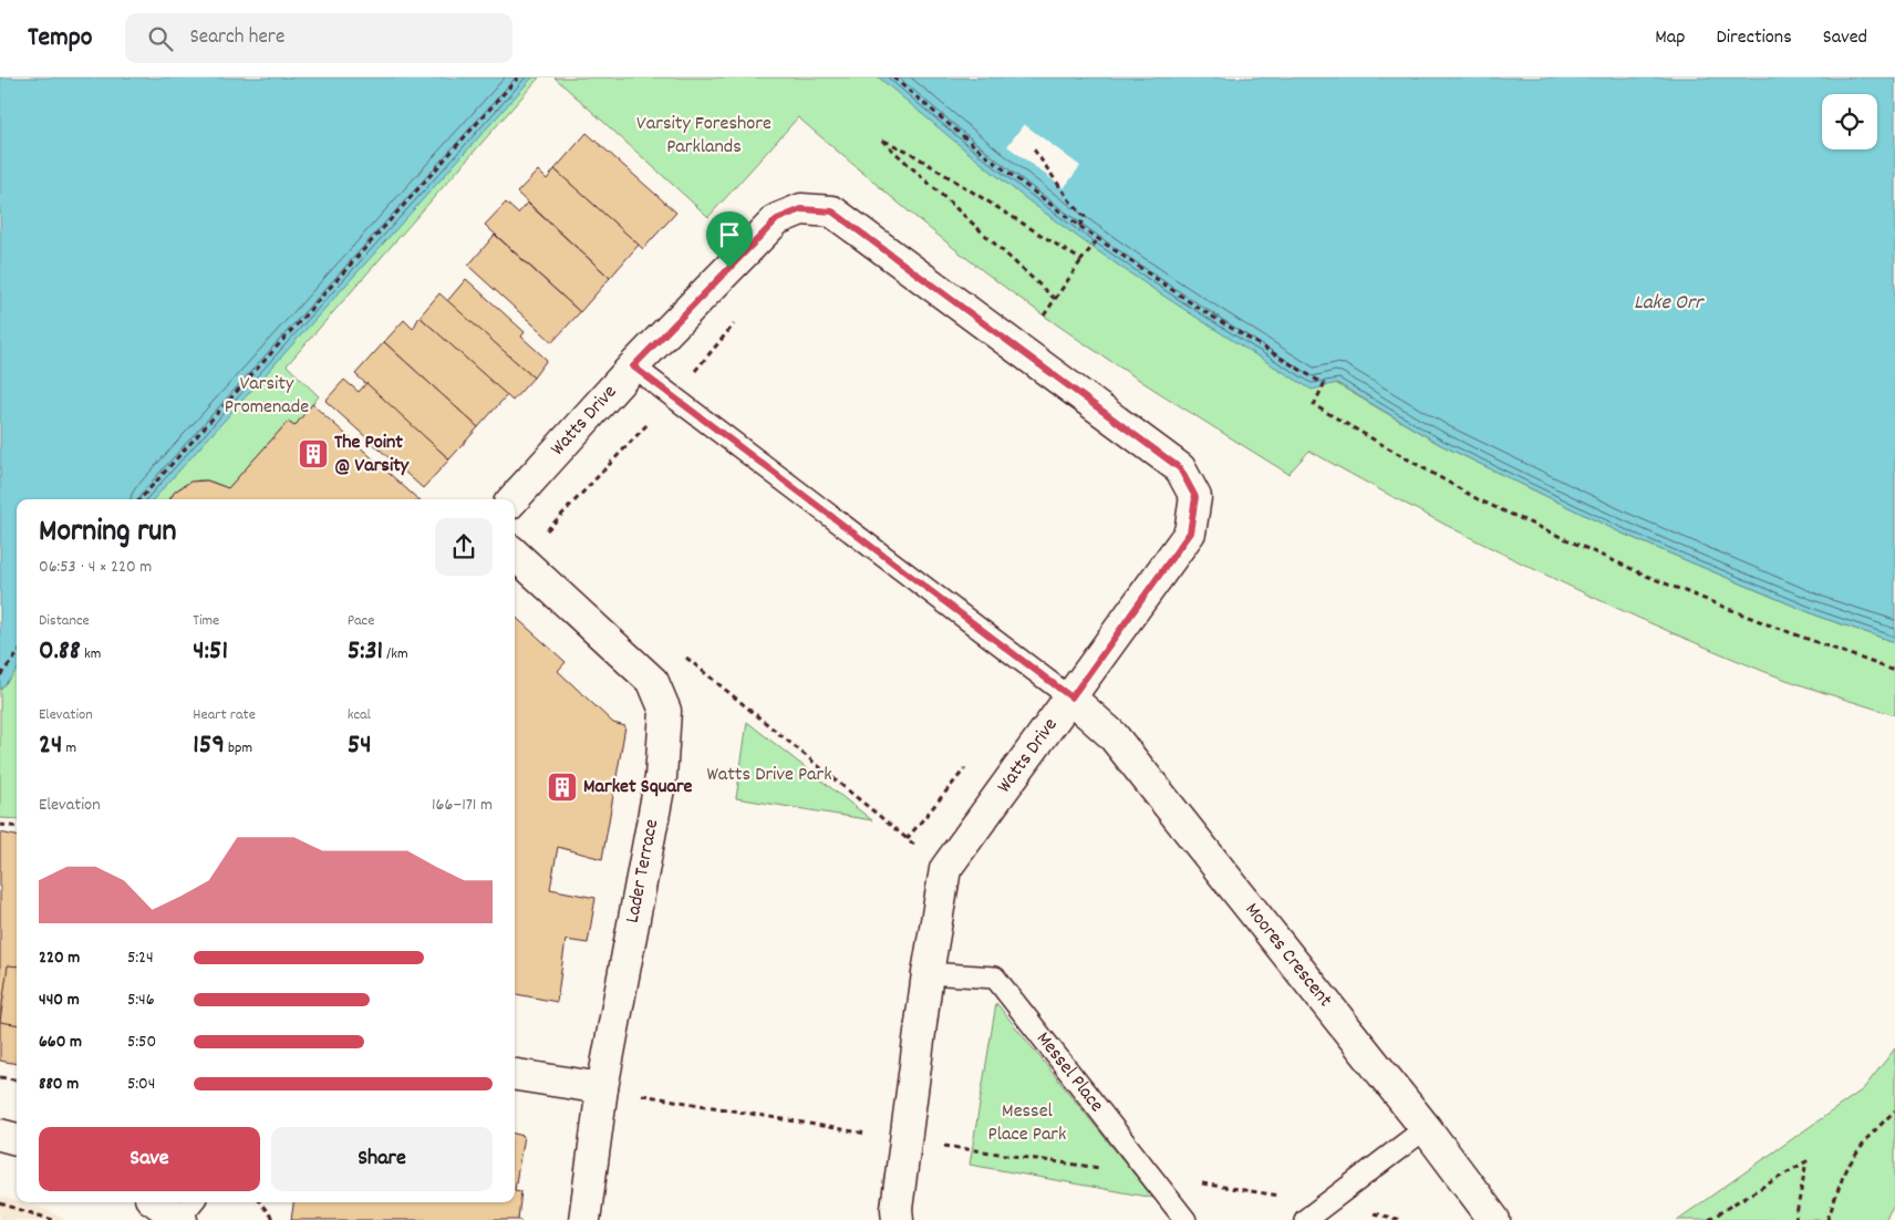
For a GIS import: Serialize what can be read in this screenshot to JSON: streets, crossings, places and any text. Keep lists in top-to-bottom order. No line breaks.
{"streets":{"street":["Watts Drive","Lader Terrace","Moores Crescent"],"lane":["Messel Place"]},"crossings":[["Watts Drive","Moores Crescent"],["Watts Drive","Messel Place"]],"water":["Lake Orr"],"parks":["Varsity Foreshore Parklands","Varsity Promenade","Watts Drive Park","Messel Place Park"],"places":{"building":["The Point @ Varsity","Market Square"]},"page":{"header":"Tempo","search":"Search here","nav":["Map","Directions","Saved"],"heading":["Morning run","06:53 · 4 × 220 m"],"stats":[["Distance","0.88 km"],["Time","4:51"],["Pace","5:31 /km"],["Elevation","24 m"],["Heart rate","159 bpm"],["kcal","54"]],"chart":["Elevation","166–171 m"],"list":[{"name":"220 m","note":"5:24"},{"name":"440 m","note":"5:46"},{"name":"660 m","note":"5:50"},{"name":"880 m","note":"5:04"}],"buttons":["Save","Share"]}}
